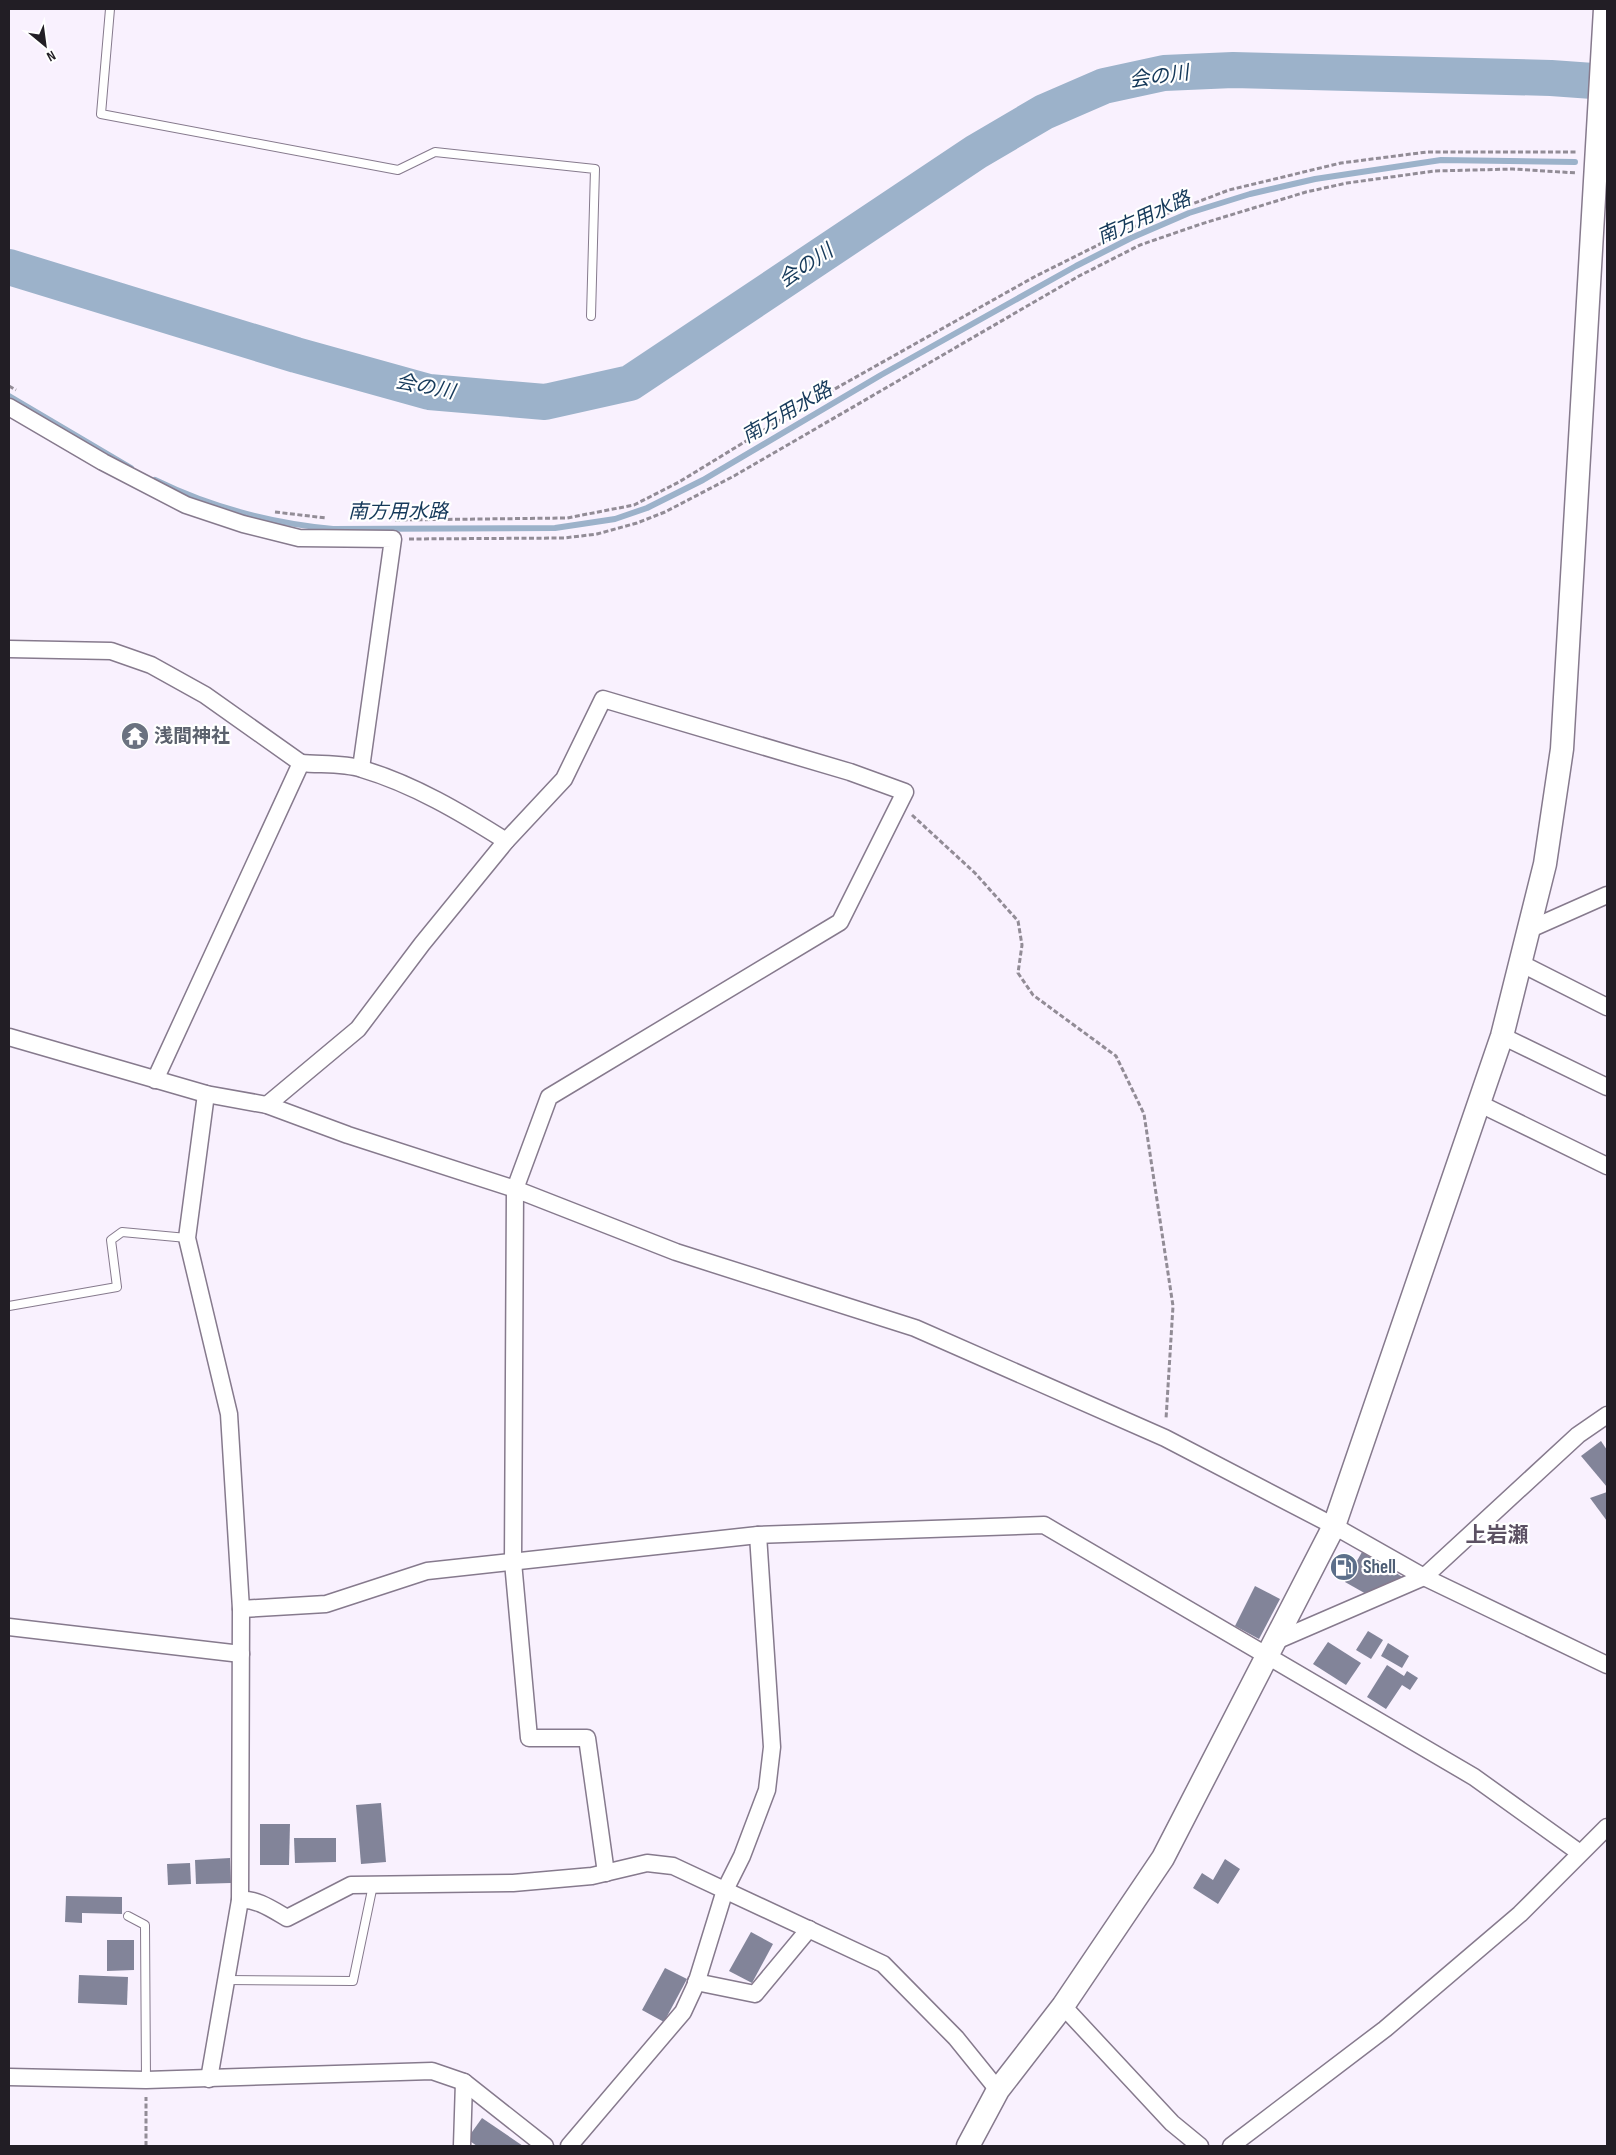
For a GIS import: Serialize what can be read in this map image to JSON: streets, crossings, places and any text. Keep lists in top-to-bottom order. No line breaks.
{"districts":["上岩瀬"],"water":["会の川","南方用水路"],"places":{"temple":["浅間神社"],"fuel station":["Shell"]},"north":"bottom right"}
